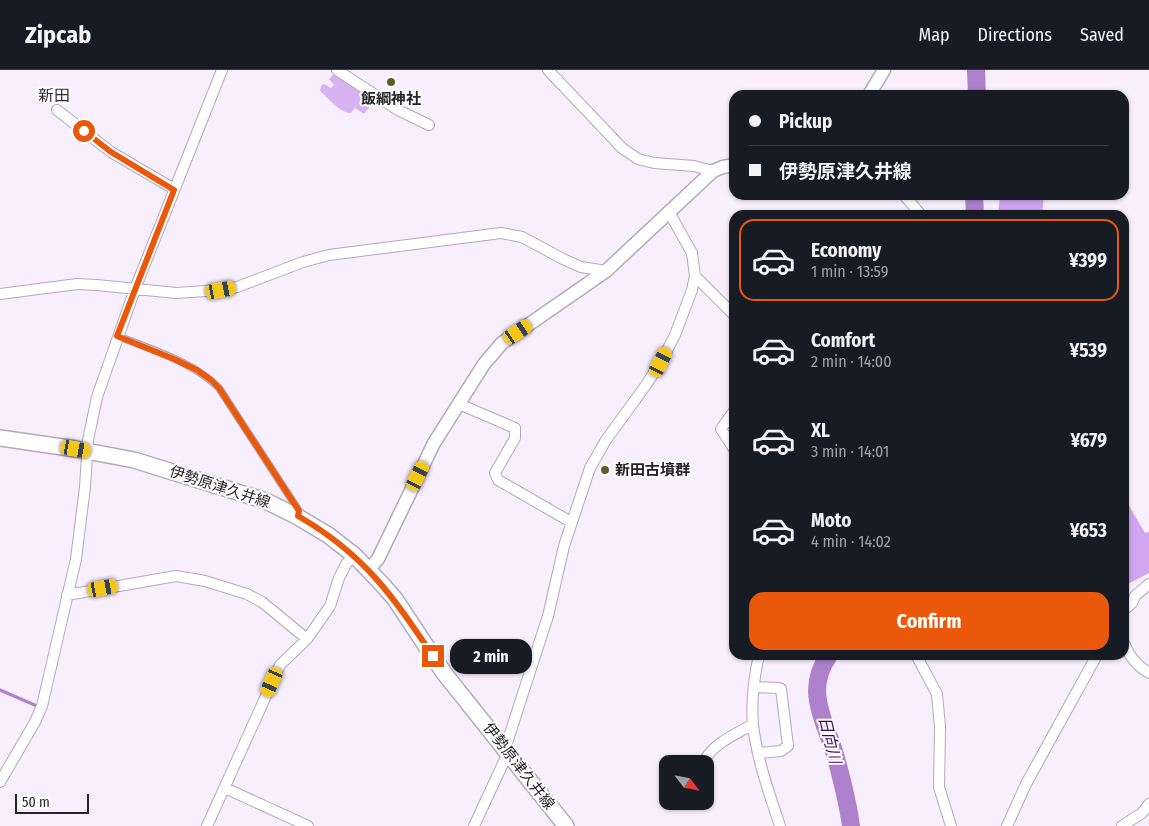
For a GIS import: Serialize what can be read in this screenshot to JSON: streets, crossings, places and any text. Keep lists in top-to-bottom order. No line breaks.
{"streets":{"main road":["伊勢原津久井線"]},"districts":["新田"],"water":["日向川"],"places":["飯綱神社","新田古墳群"],"scale_bar":"50 m","north":"bottom right","page":{"header":"Zipcab","nav":["Map","Directions","Saved"],"banner":["Pickup","伊勢原津久井線"],"list":[{"name":"Economy","note":"1 min · 13:59","value":"¥399"},{"name":"Comfort","note":"2 min · 14:00","value":"¥539"},{"name":"XL","note":"3 min · 14:01","value":"¥679"},{"name":"Moto","note":"4 min · 14:02","value":"¥653"}],"buttons":"Confirm","bubble":"2 min","scale":"50 m"}}
